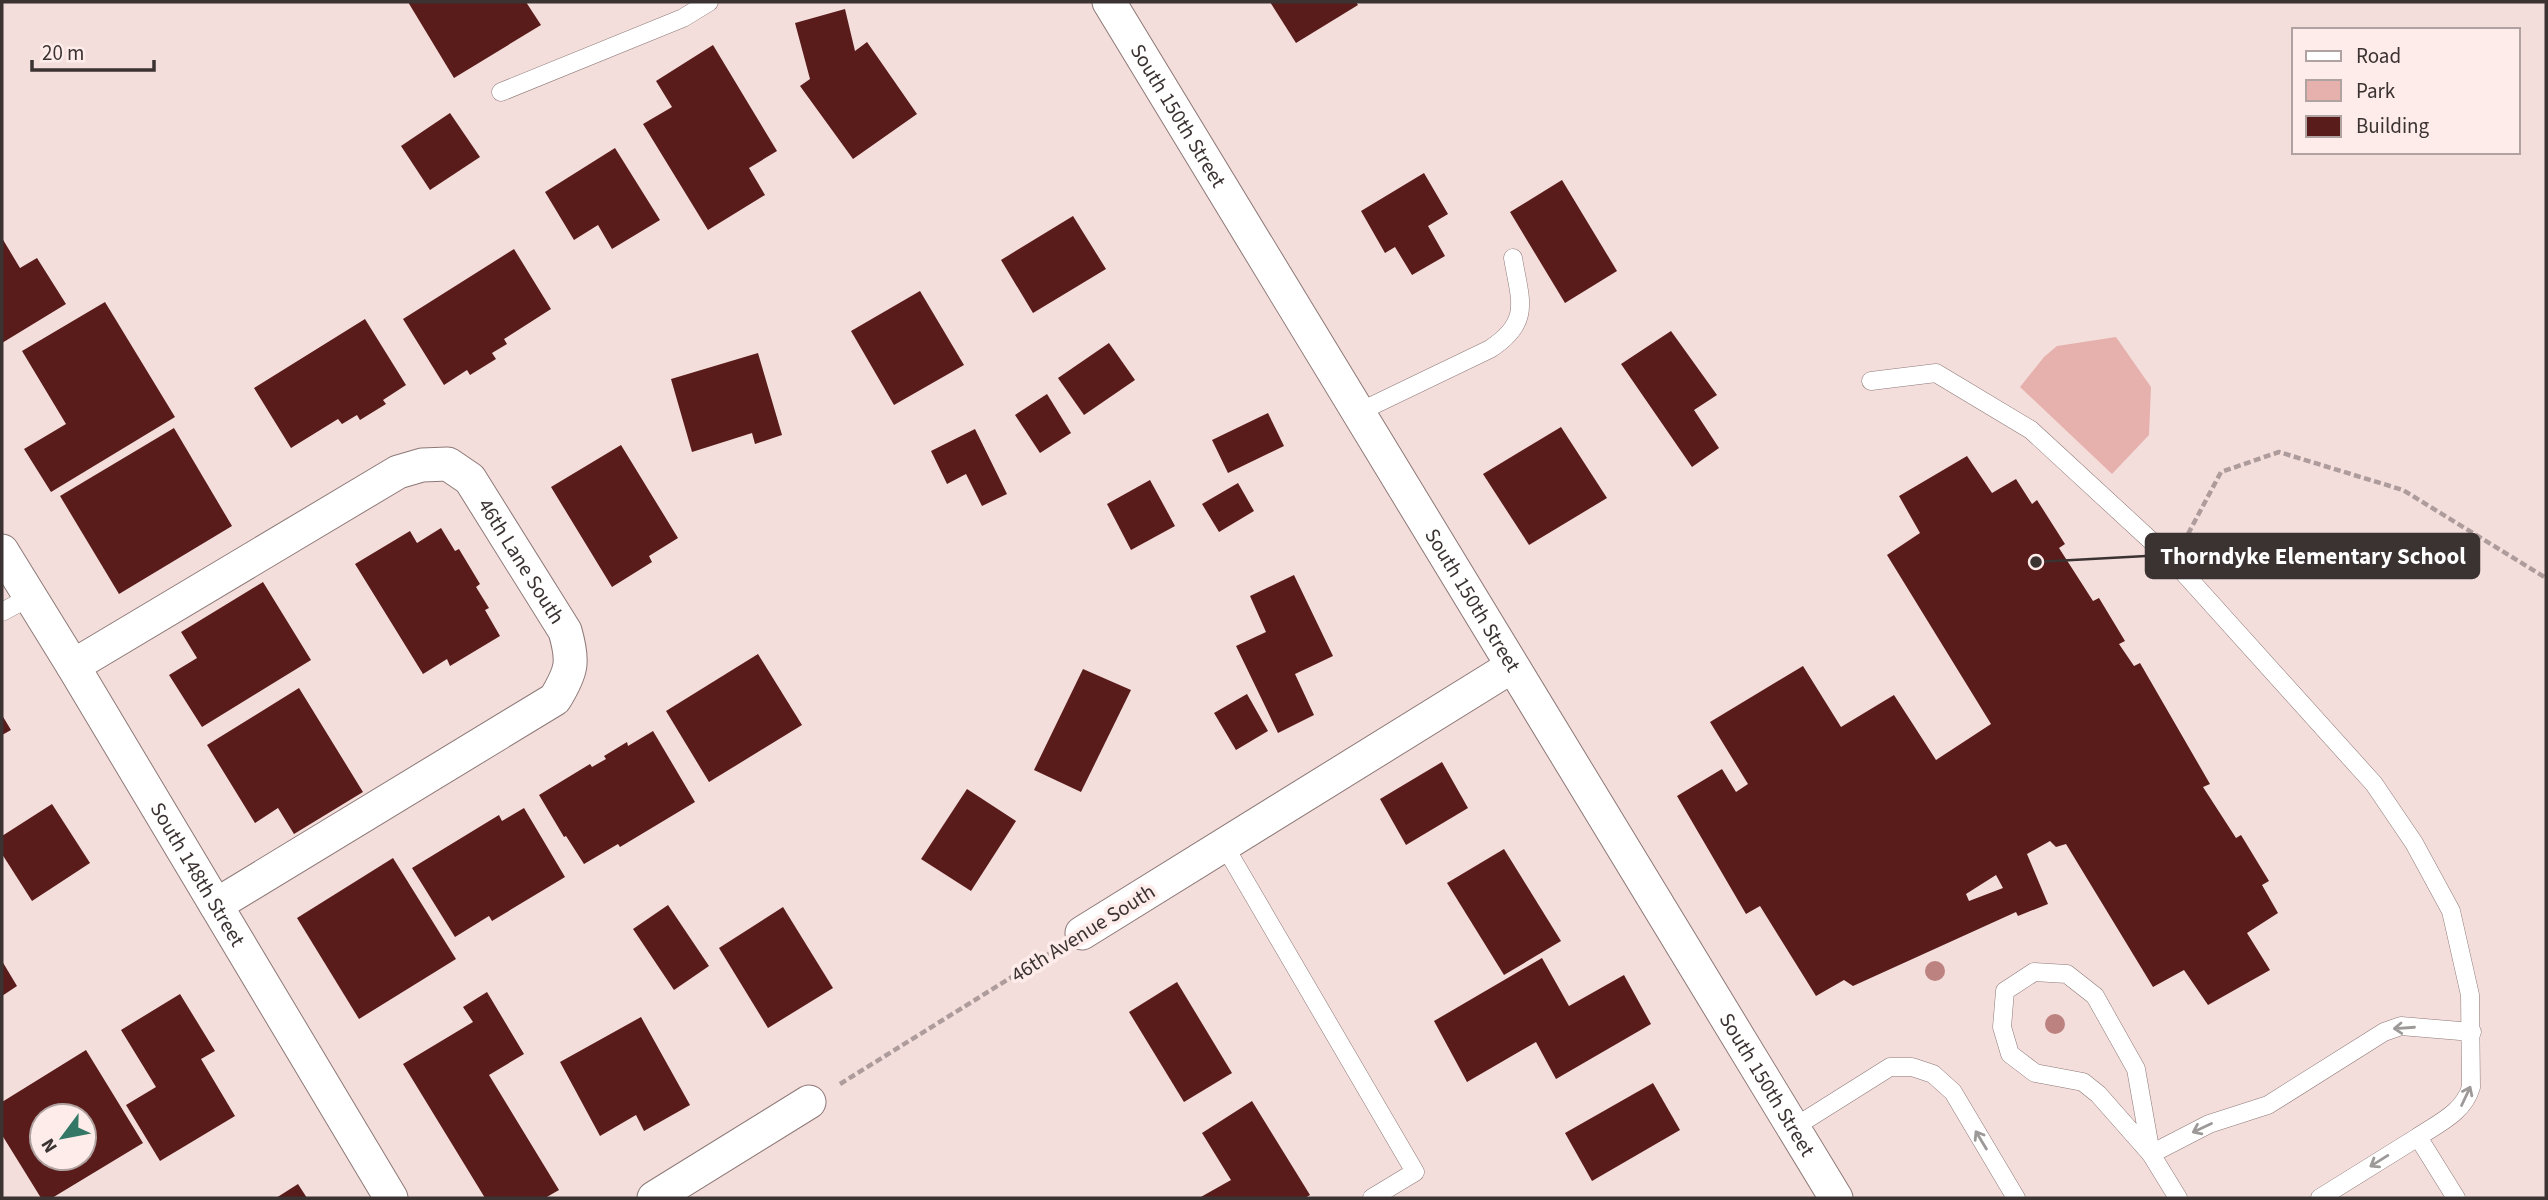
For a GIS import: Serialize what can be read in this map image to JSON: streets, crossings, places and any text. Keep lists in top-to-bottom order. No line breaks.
{"streets":{"street":["South 150th Street","46th Lane South","South 148th Street","46th Avenue South"]},"crossings":[["South 150th Street","46th Avenue South"],["46th Lane South","South 148th Street"]],"places":["Thorndyke Elementary School"],"legend":["Road","Park","Building"],"scale_bar":"20 m","north":"bottom left"}
